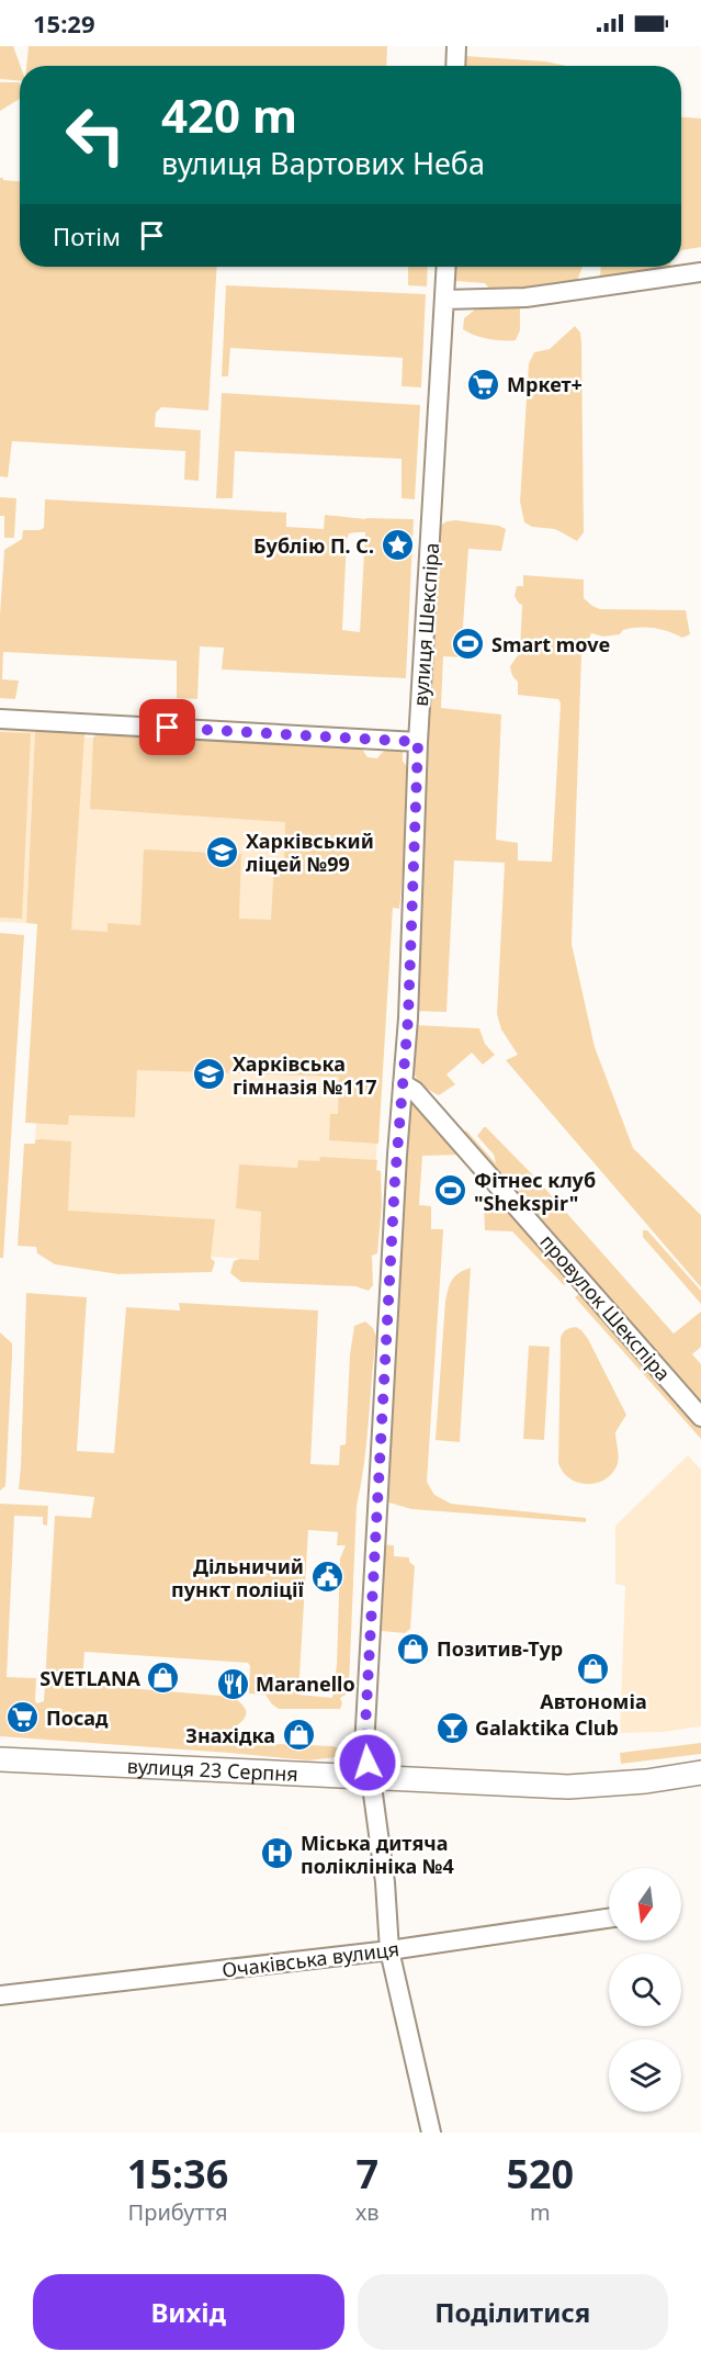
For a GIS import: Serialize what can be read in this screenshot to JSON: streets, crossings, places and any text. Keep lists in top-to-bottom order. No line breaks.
{"streets":{"street":["вулиця Шекспіра","провулок Шекспіра","вулиця 23 Серпня","Очаківська вулиця"]},"crossings":[["вулиця Шекспіра","провулок Шекспіра"],["вулиця Шекспіра","вулиця 23 Серпня"],["вулиця Шекспіра","Очаківська вулиця"]],"places":{"supermarket":["Мркет+","Посад"],"place":["Бублію П. С."],"sports":["Smart move","Фітнес клуб \"Shekspir\""],"school or university":["Харківський ліцей №99","Харківська гімназія №117"],"public building":["Дільничий пункт поліції"],"shop":["Позитив-Тур","Автономіа","SVETLANA","Знахідка"],"restaurant":["Maranello"],"bar":["Galaktika Club"],"hospital":["Міська дитяча поліклініка №4"]},"north":"bottom","page":{"status":"15:29","turn":["420 m","вулиця Вартових Неба"],"then":"Потім","eta":["15:36","Прибуття","7","хв","520","m"],"buttons":["Вихід","Поділитися"]}}
